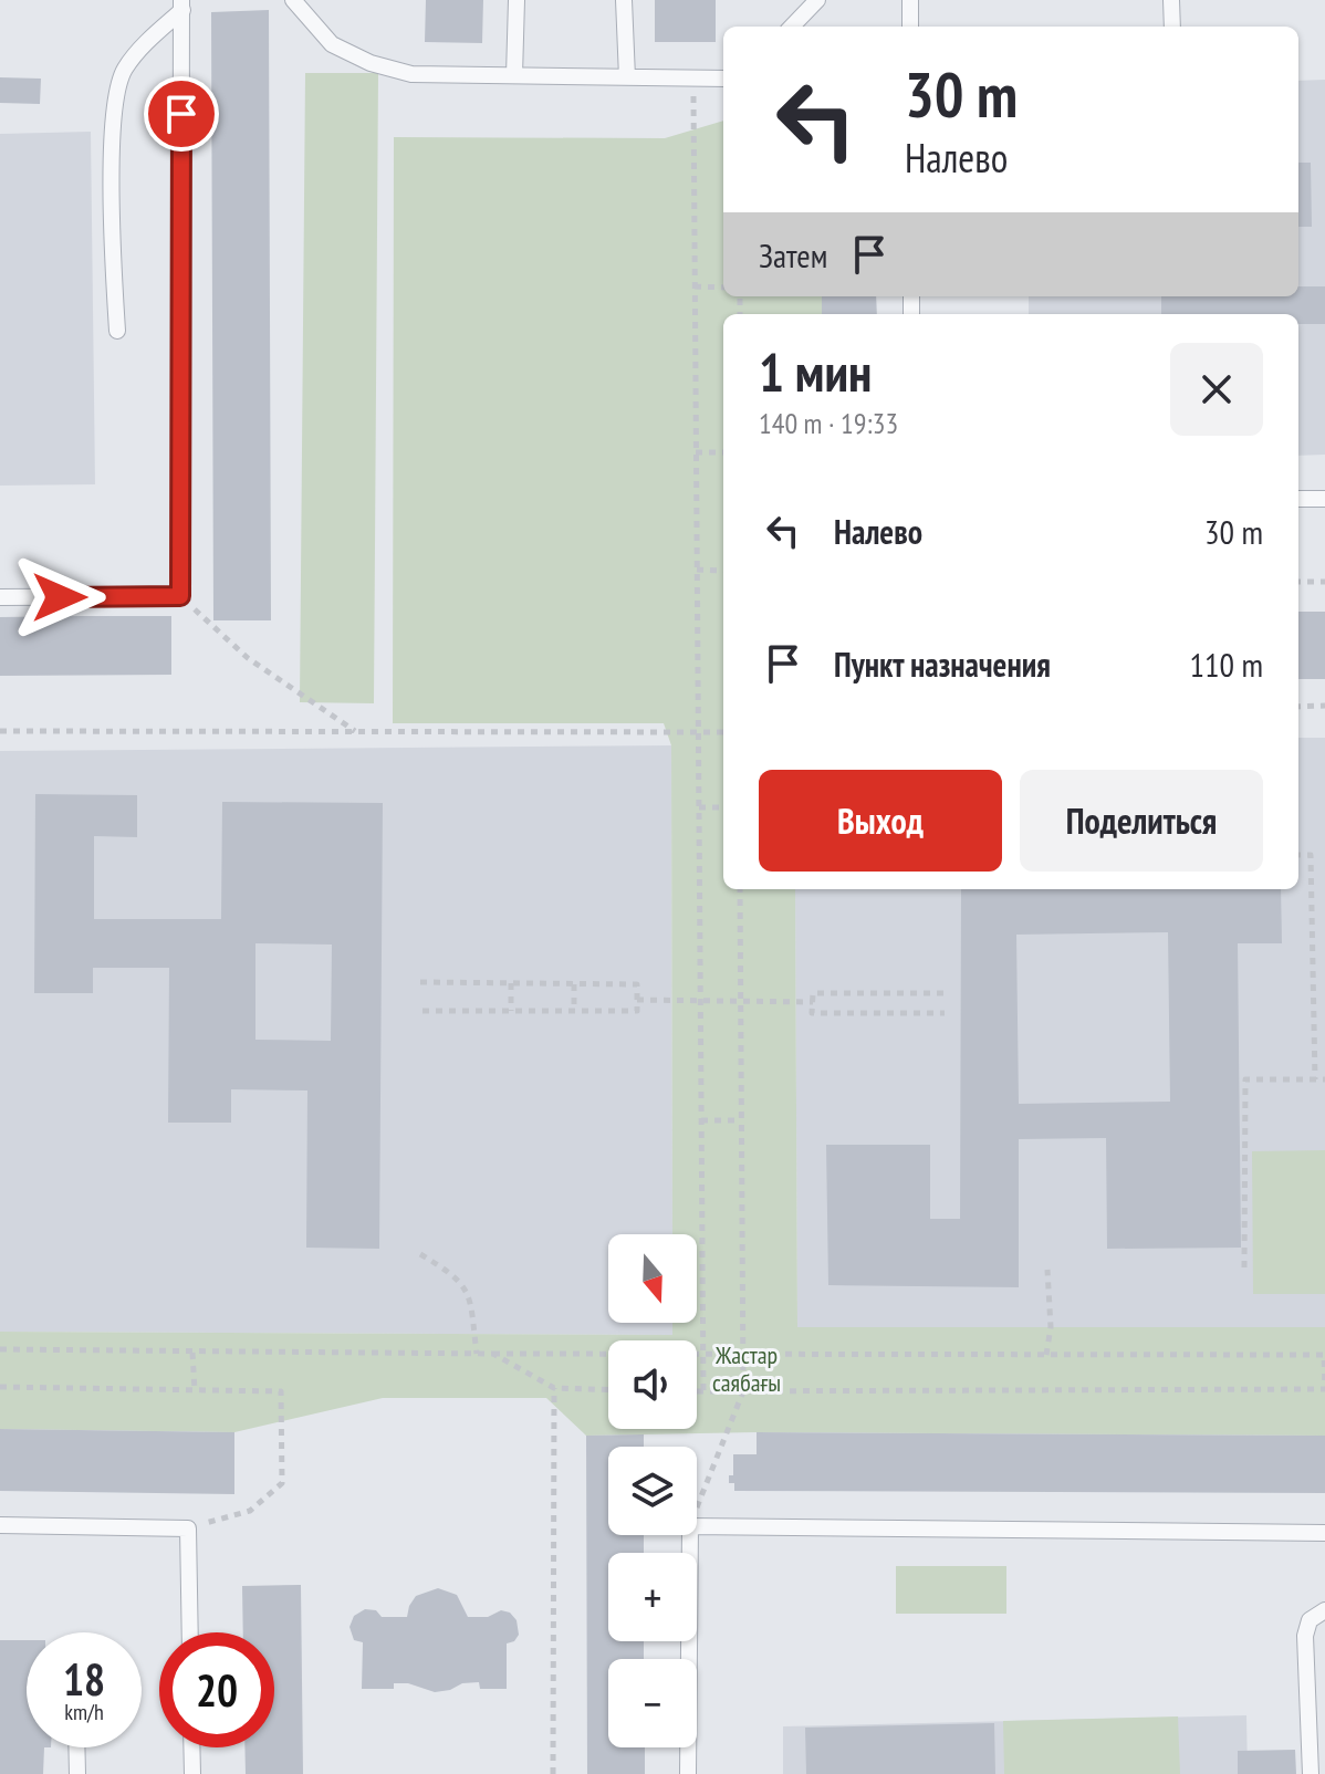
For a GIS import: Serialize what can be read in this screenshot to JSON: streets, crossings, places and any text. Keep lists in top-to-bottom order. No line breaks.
{"parks":["Жастар саябағы"],"north":"bottom","page":{"turn":["30 m","Налево"],"then":"Затем","heading":["1 мин","140 m · 19:33"],"list":[{"name":"Налево","value":"30 m"},{"name":"Пункт назначения","value":"110 m"}],"buttons":["Выход","Поделиться"],"map_buttons":["+","−"],"speed":"18 km/h","limit":"20"}}
